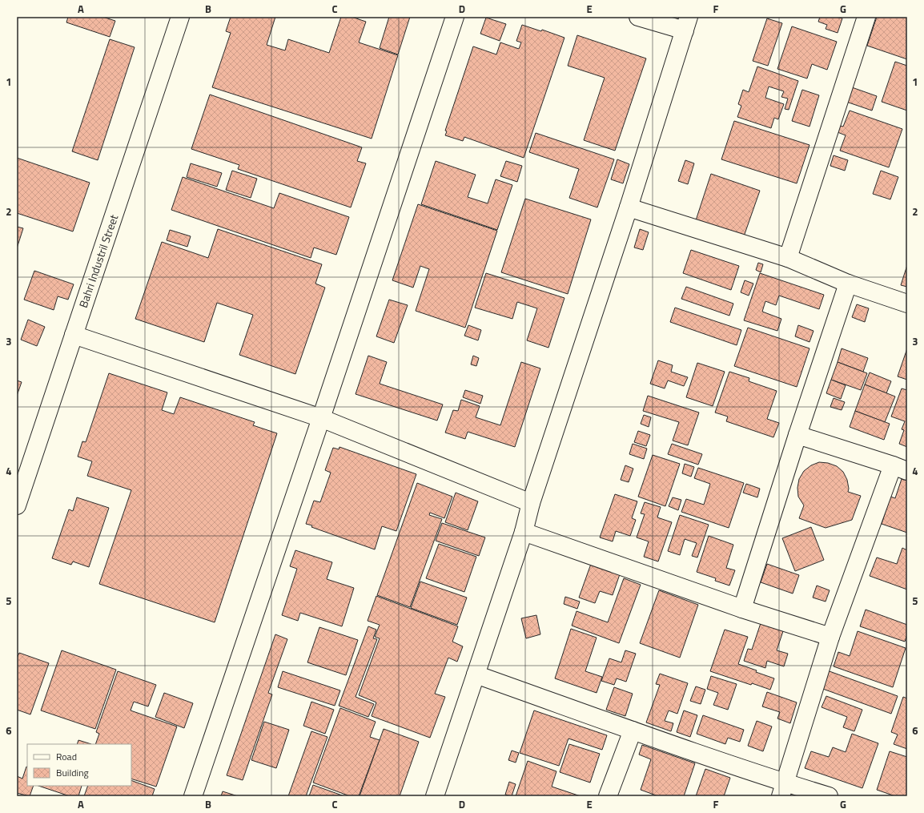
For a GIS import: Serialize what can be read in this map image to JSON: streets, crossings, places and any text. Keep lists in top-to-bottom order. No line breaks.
{"streets":{"street":["Bahri Industril Street"]},"legend":["Road","Building"],"grid":{"columns":["A","B","C","D","E","F","G"],"rows":["1","2","3","4","5","6"]}}
